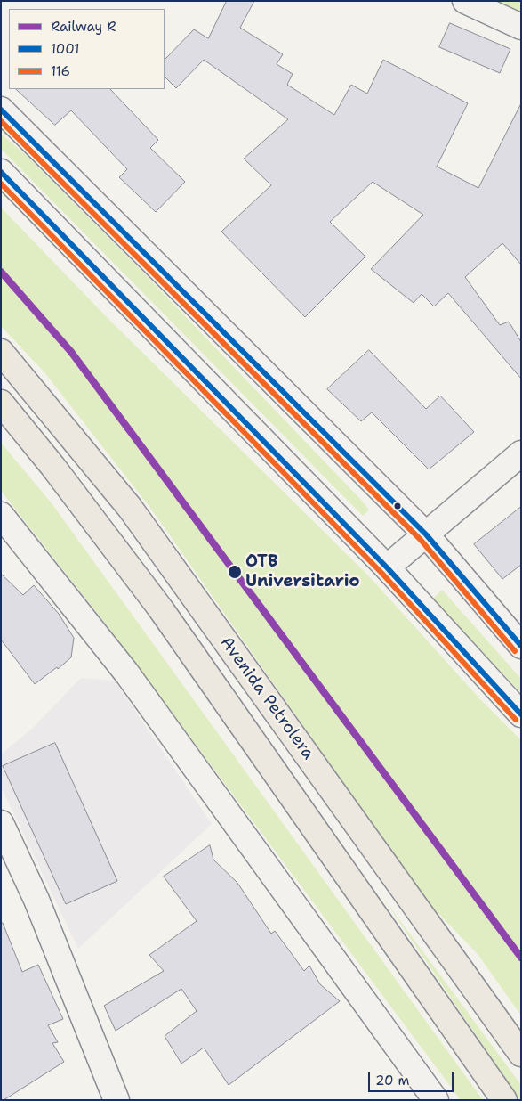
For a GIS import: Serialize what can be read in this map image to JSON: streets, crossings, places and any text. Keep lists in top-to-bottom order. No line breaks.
{"streets":{"highway":["Avenida Petrolera"]},"places":["OTB Universitario"],"lines":["transit line 1001","transit line 116","rail line R"],"legend":["Railway R","1001","116"],"scale_bar":"20 m"}
